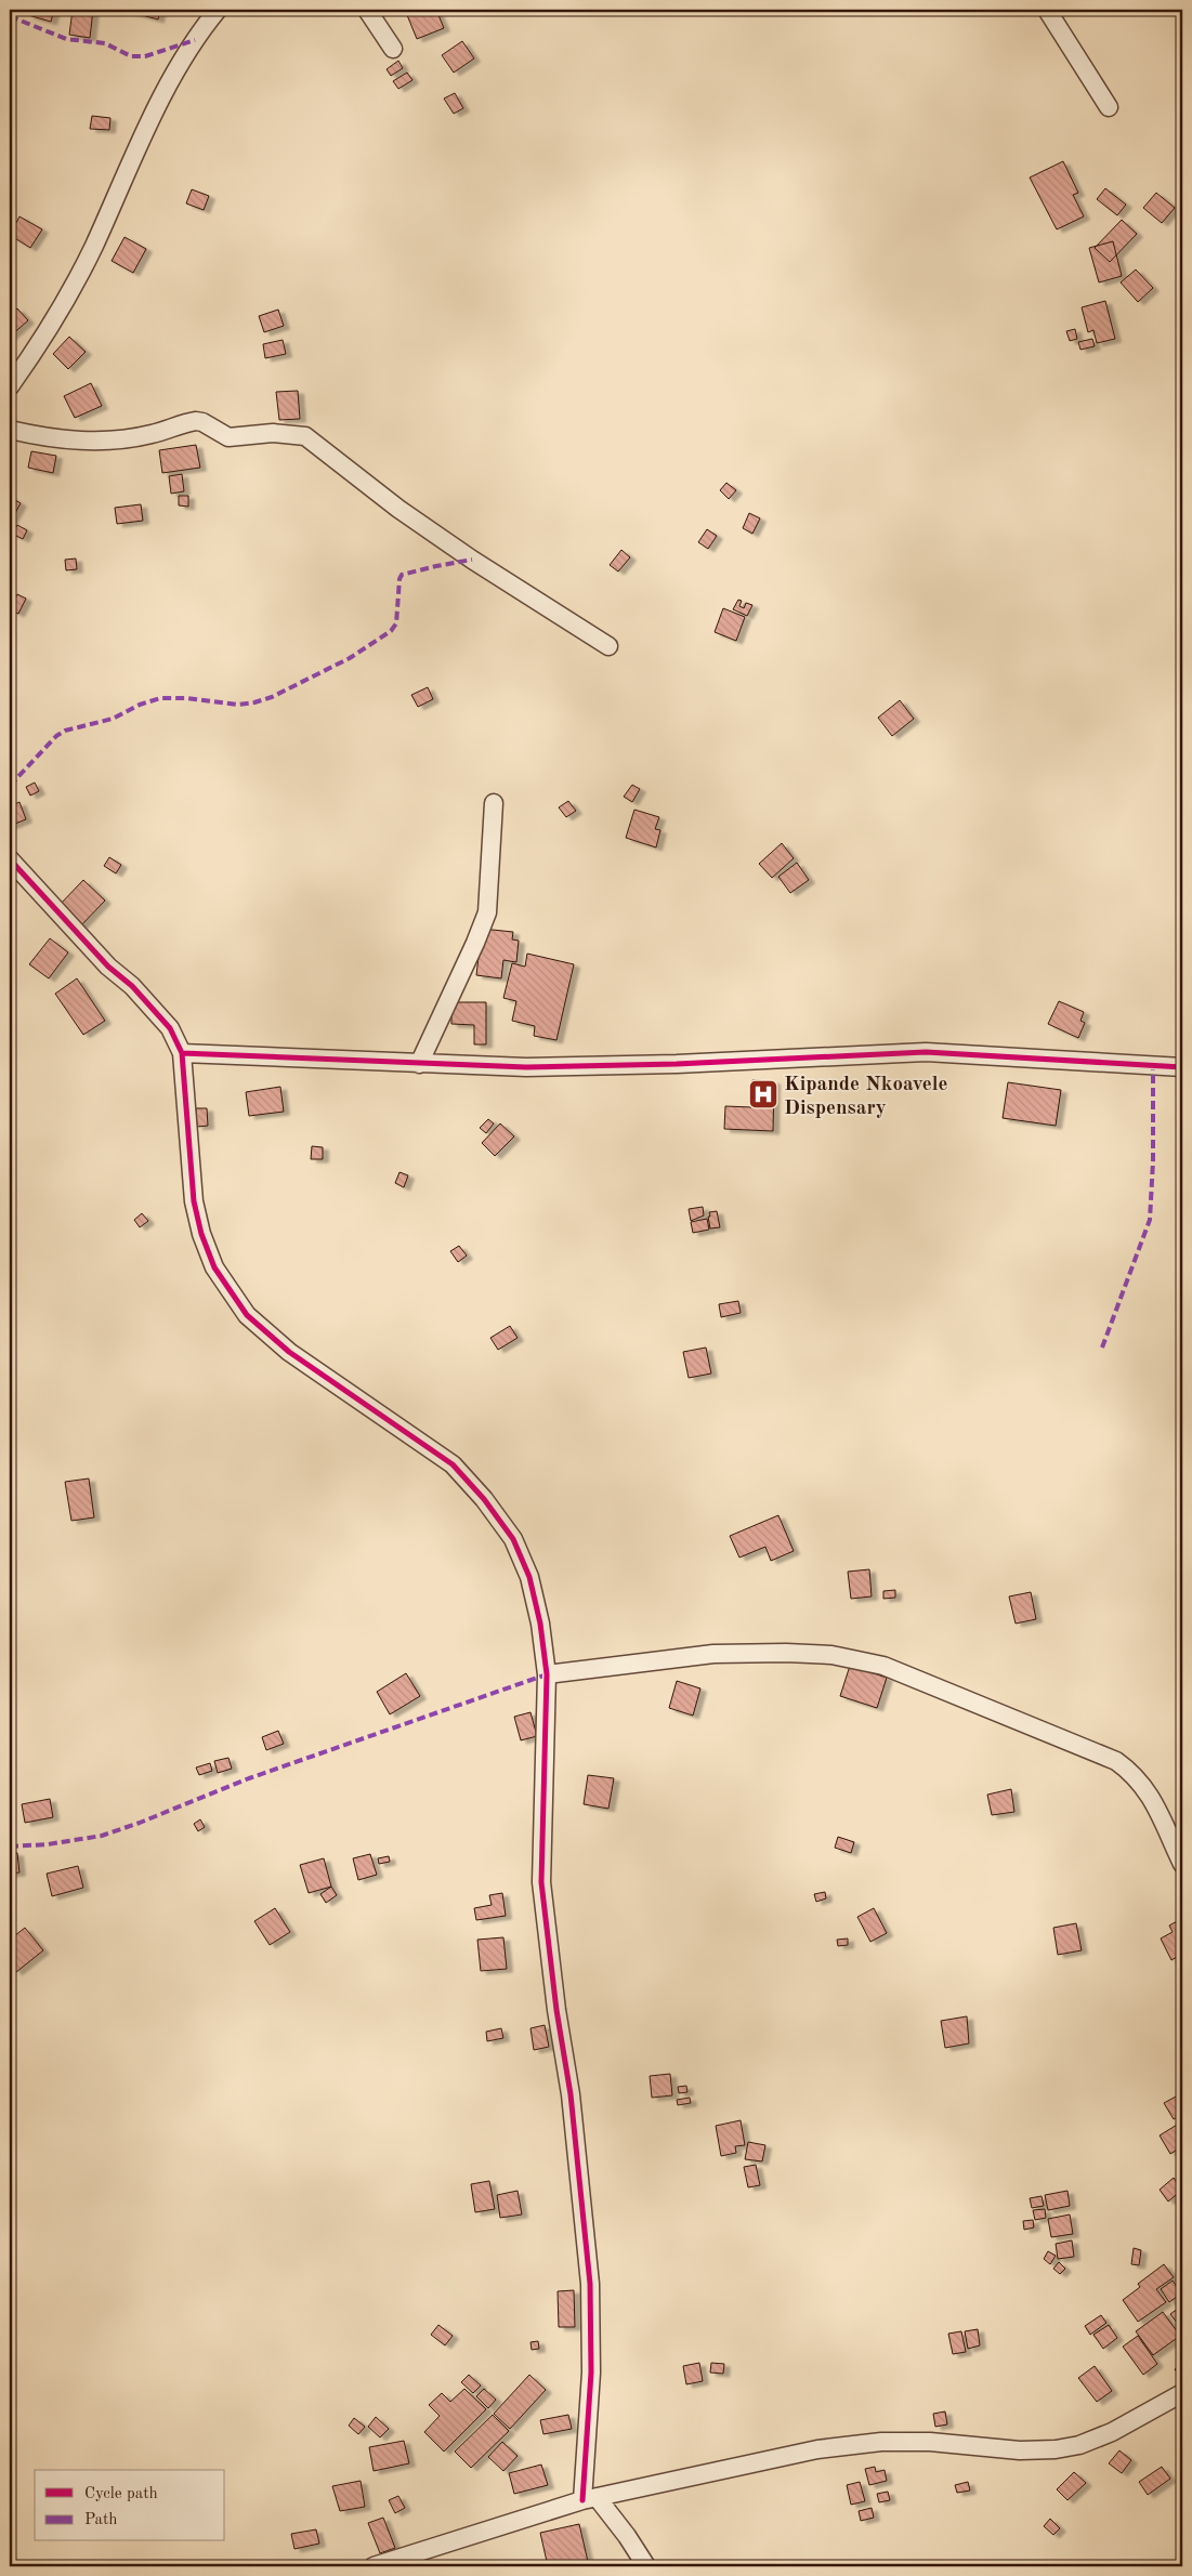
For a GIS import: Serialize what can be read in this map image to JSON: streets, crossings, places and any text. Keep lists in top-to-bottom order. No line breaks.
{"places":{"hospital":["Kipande Nkoavele Dispensary"]},"legend":["Cycle path","Path"]}
